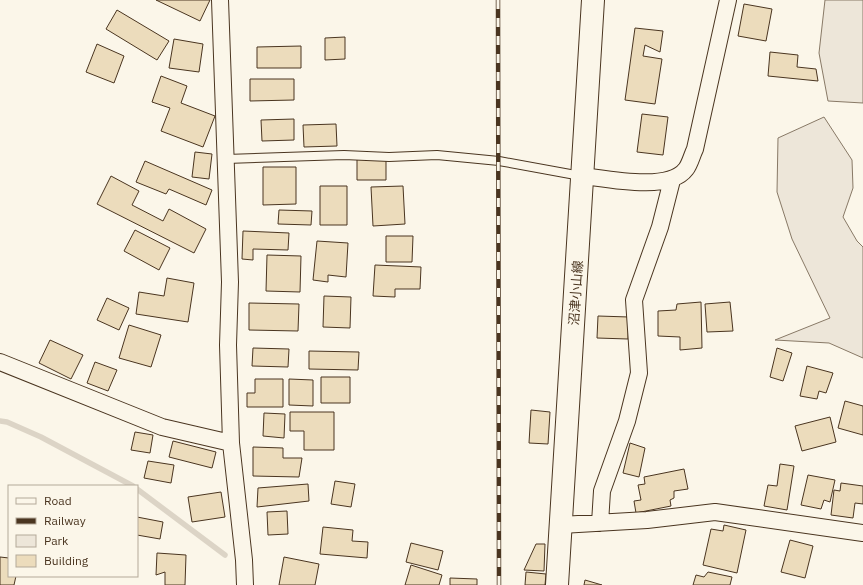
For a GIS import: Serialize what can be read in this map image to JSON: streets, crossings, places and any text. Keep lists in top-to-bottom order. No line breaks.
{"streets":{"main road":["沼津小山線"]},"legend":["Road","Railway","Park","Building"]}
